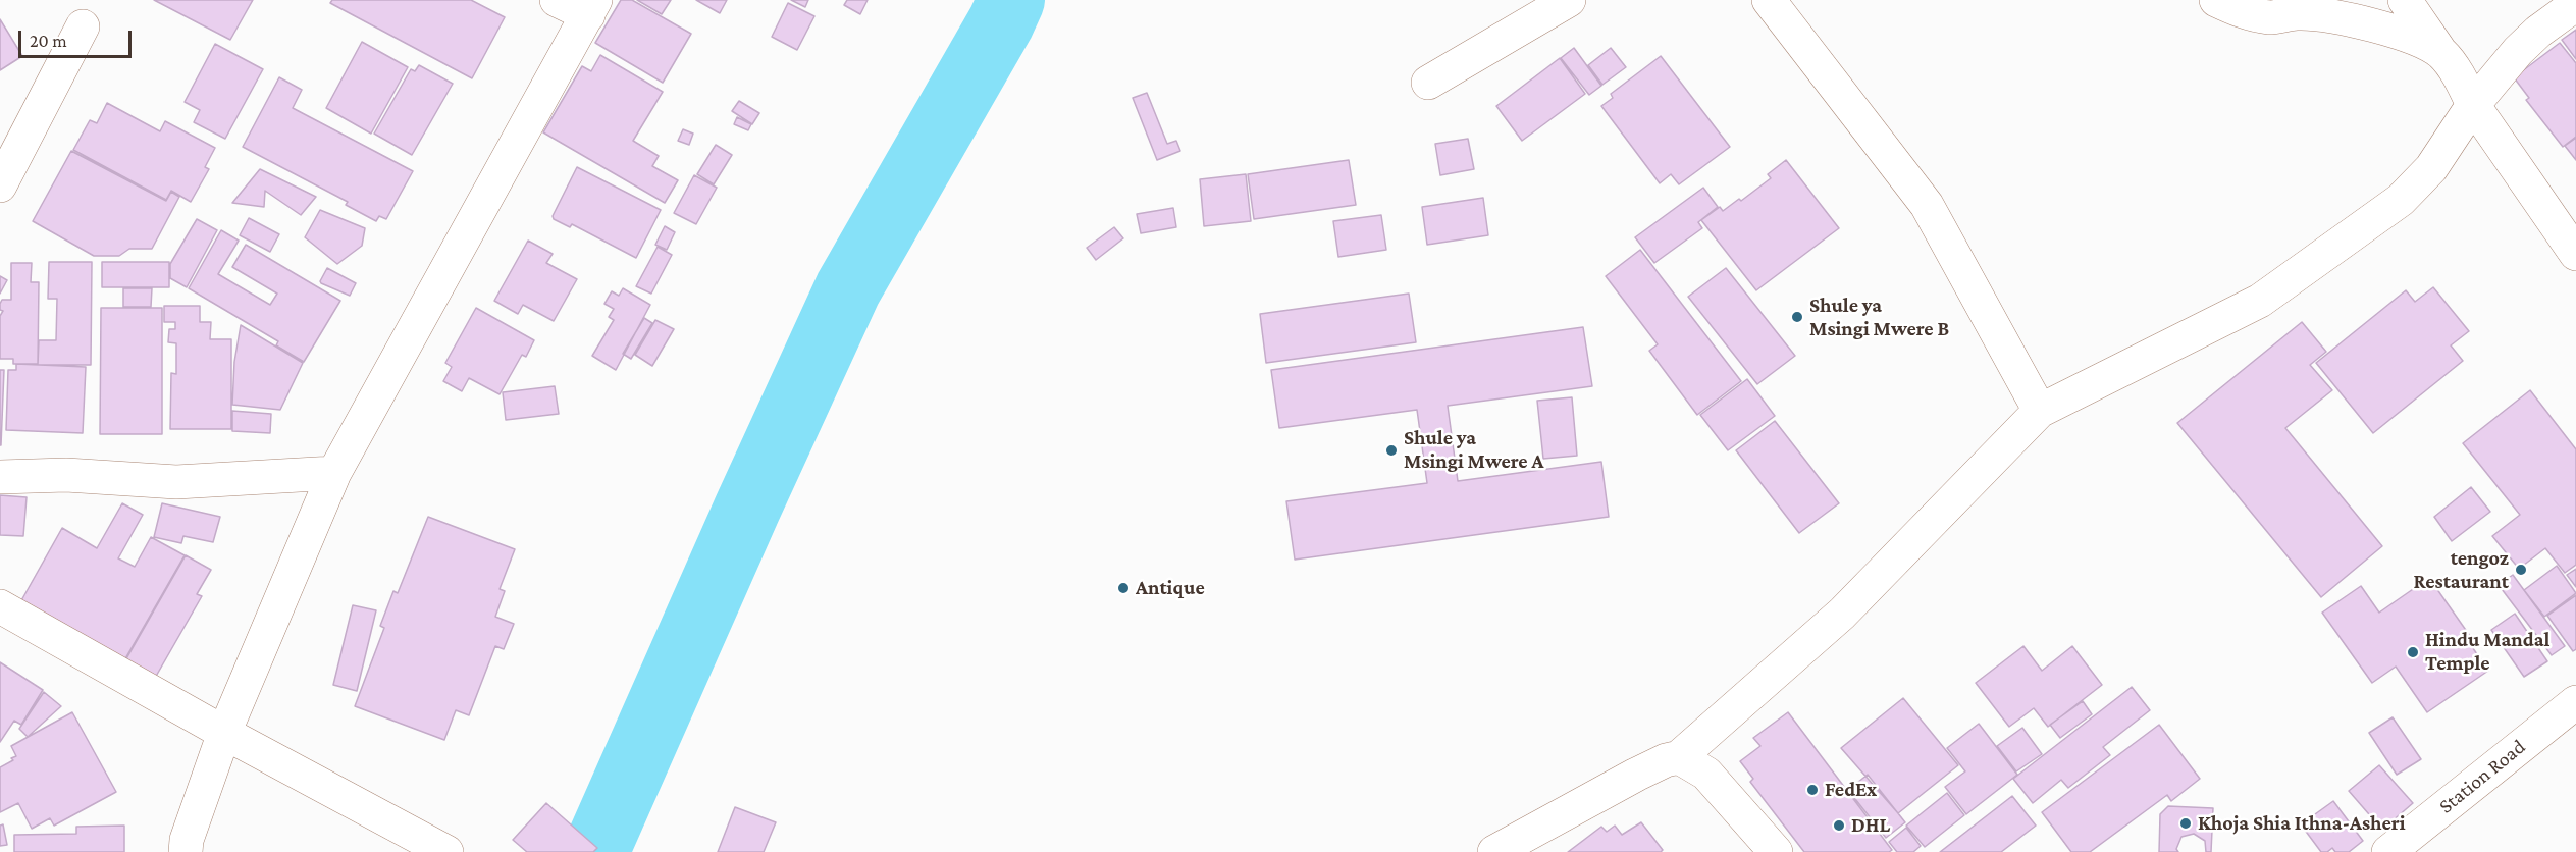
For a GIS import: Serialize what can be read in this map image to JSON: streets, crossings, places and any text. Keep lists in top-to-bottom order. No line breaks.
{"streets":{"street":["Station Road"]},"places":["Shule ya Msingi Mwere B","Shule ya Msingi Mwere A","tengoz Restaurant","Antique","Hindu Mandal Temple","FedEx","Khoja Shia Ithna-Asheri","DHL"],"scale_bar":"20 m"}
